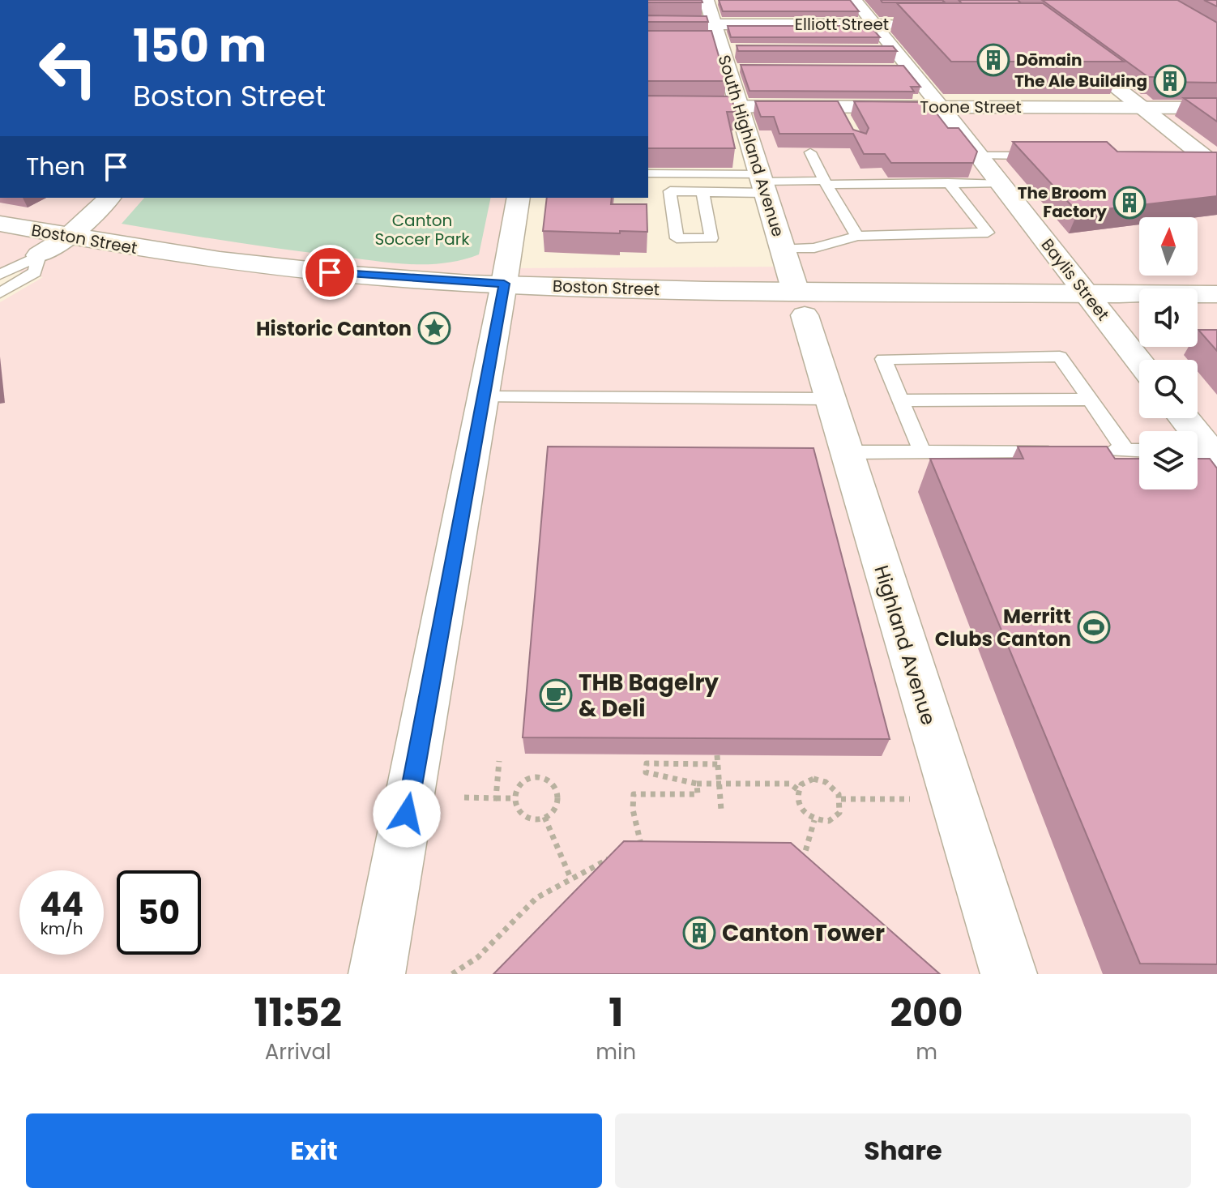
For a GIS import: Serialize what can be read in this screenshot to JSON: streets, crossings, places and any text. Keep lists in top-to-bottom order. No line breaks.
{"streets":{"street":["Elliott Street","Toone Street","South Highland Avenue","Boston Street","Baylis Street","Highland Avenue"]},"crossings":[["Elliott Street","South Highland Avenue"],["Elliott Street","Baylis Street"],["Toone Street","South Highland Avenue"],["Toone Street","Baylis Street"],["South Highland Avenue","Boston Street"],["South Highland Avenue","Highland Avenue"],["Boston Street","Baylis Street"],["Boston Street","Highland Avenue"]],"parks":["Canton Soccer Park"],"places":{"building":["Dōmain","The Ale Building","The Broom Factory","Canton Tower"],"place":["Historic Canton"],"sports":["Merritt Clubs Canton"],"cafe":["THB Bagelry & Deli"]},"north":"top","page":{"turn":["150 m","Boston Street"],"then":"Then","speed":"44 km/h","limit":"50","eta":["11:52","Arrival","1","min","200","m"],"buttons":["Exit","Share"]}}
